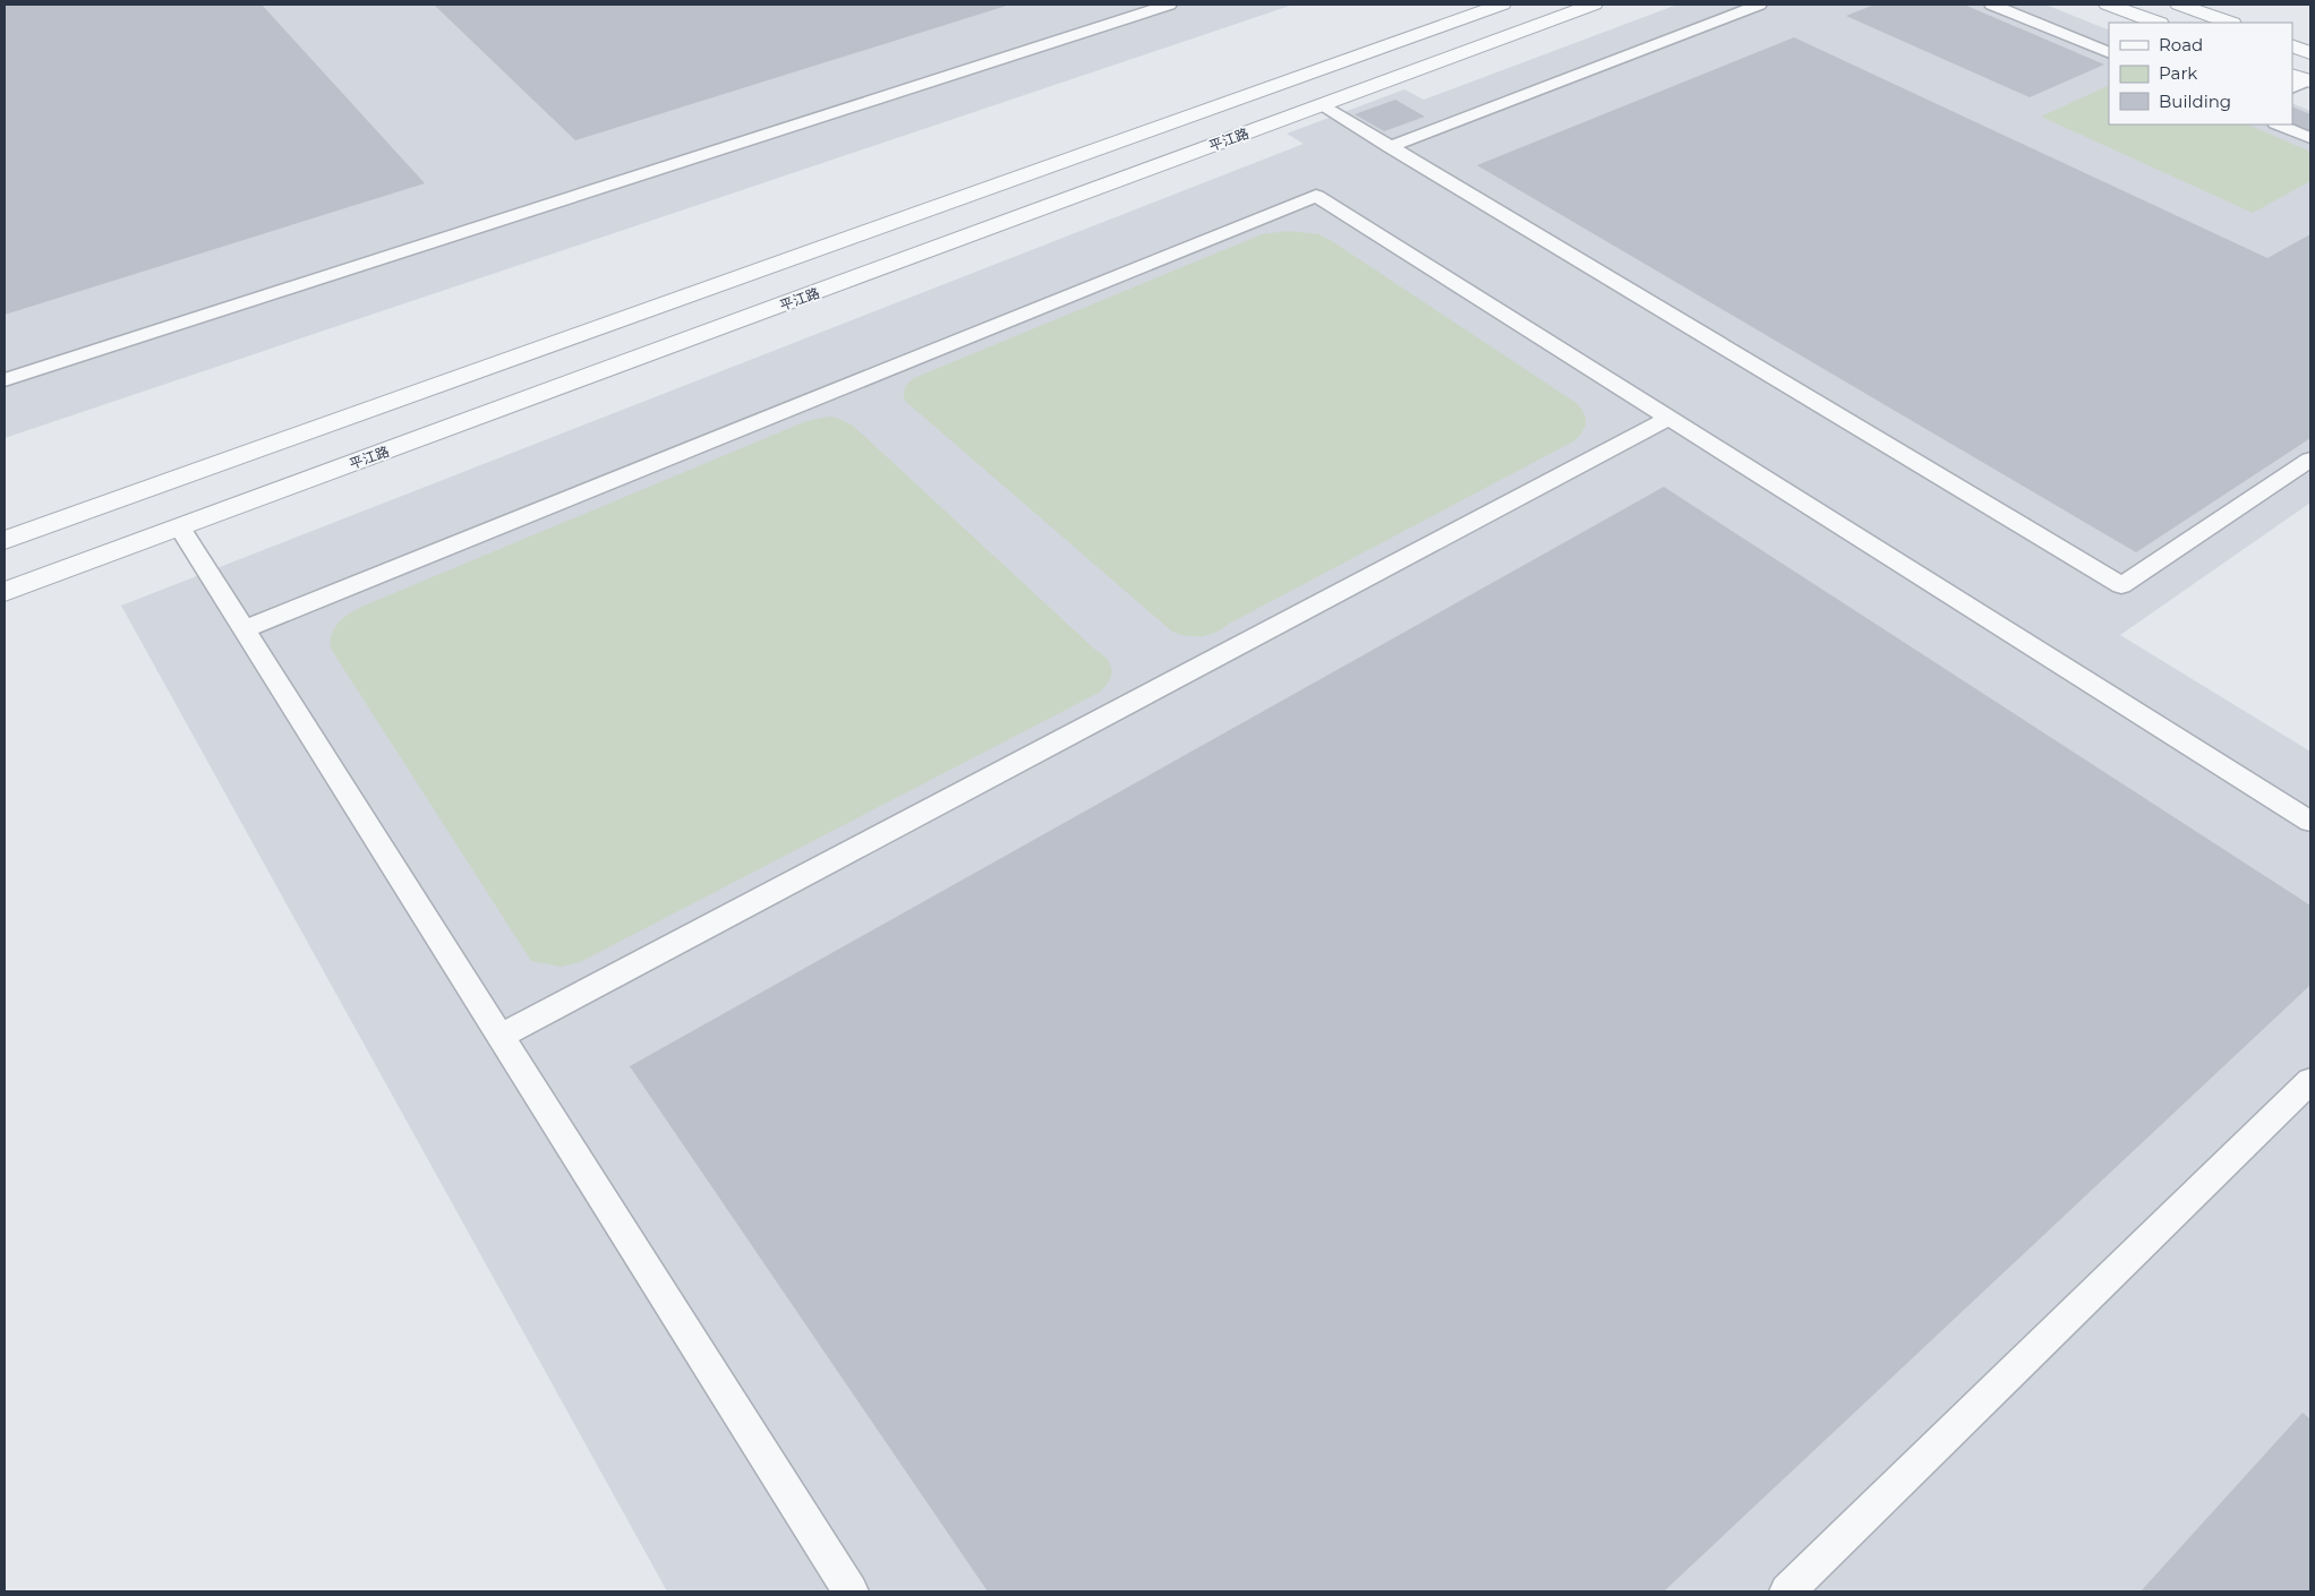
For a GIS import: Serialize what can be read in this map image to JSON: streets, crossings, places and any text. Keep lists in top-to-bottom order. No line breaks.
{"streets":{"street":["平江路"]},"legend":["Road","Park","Building"]}
